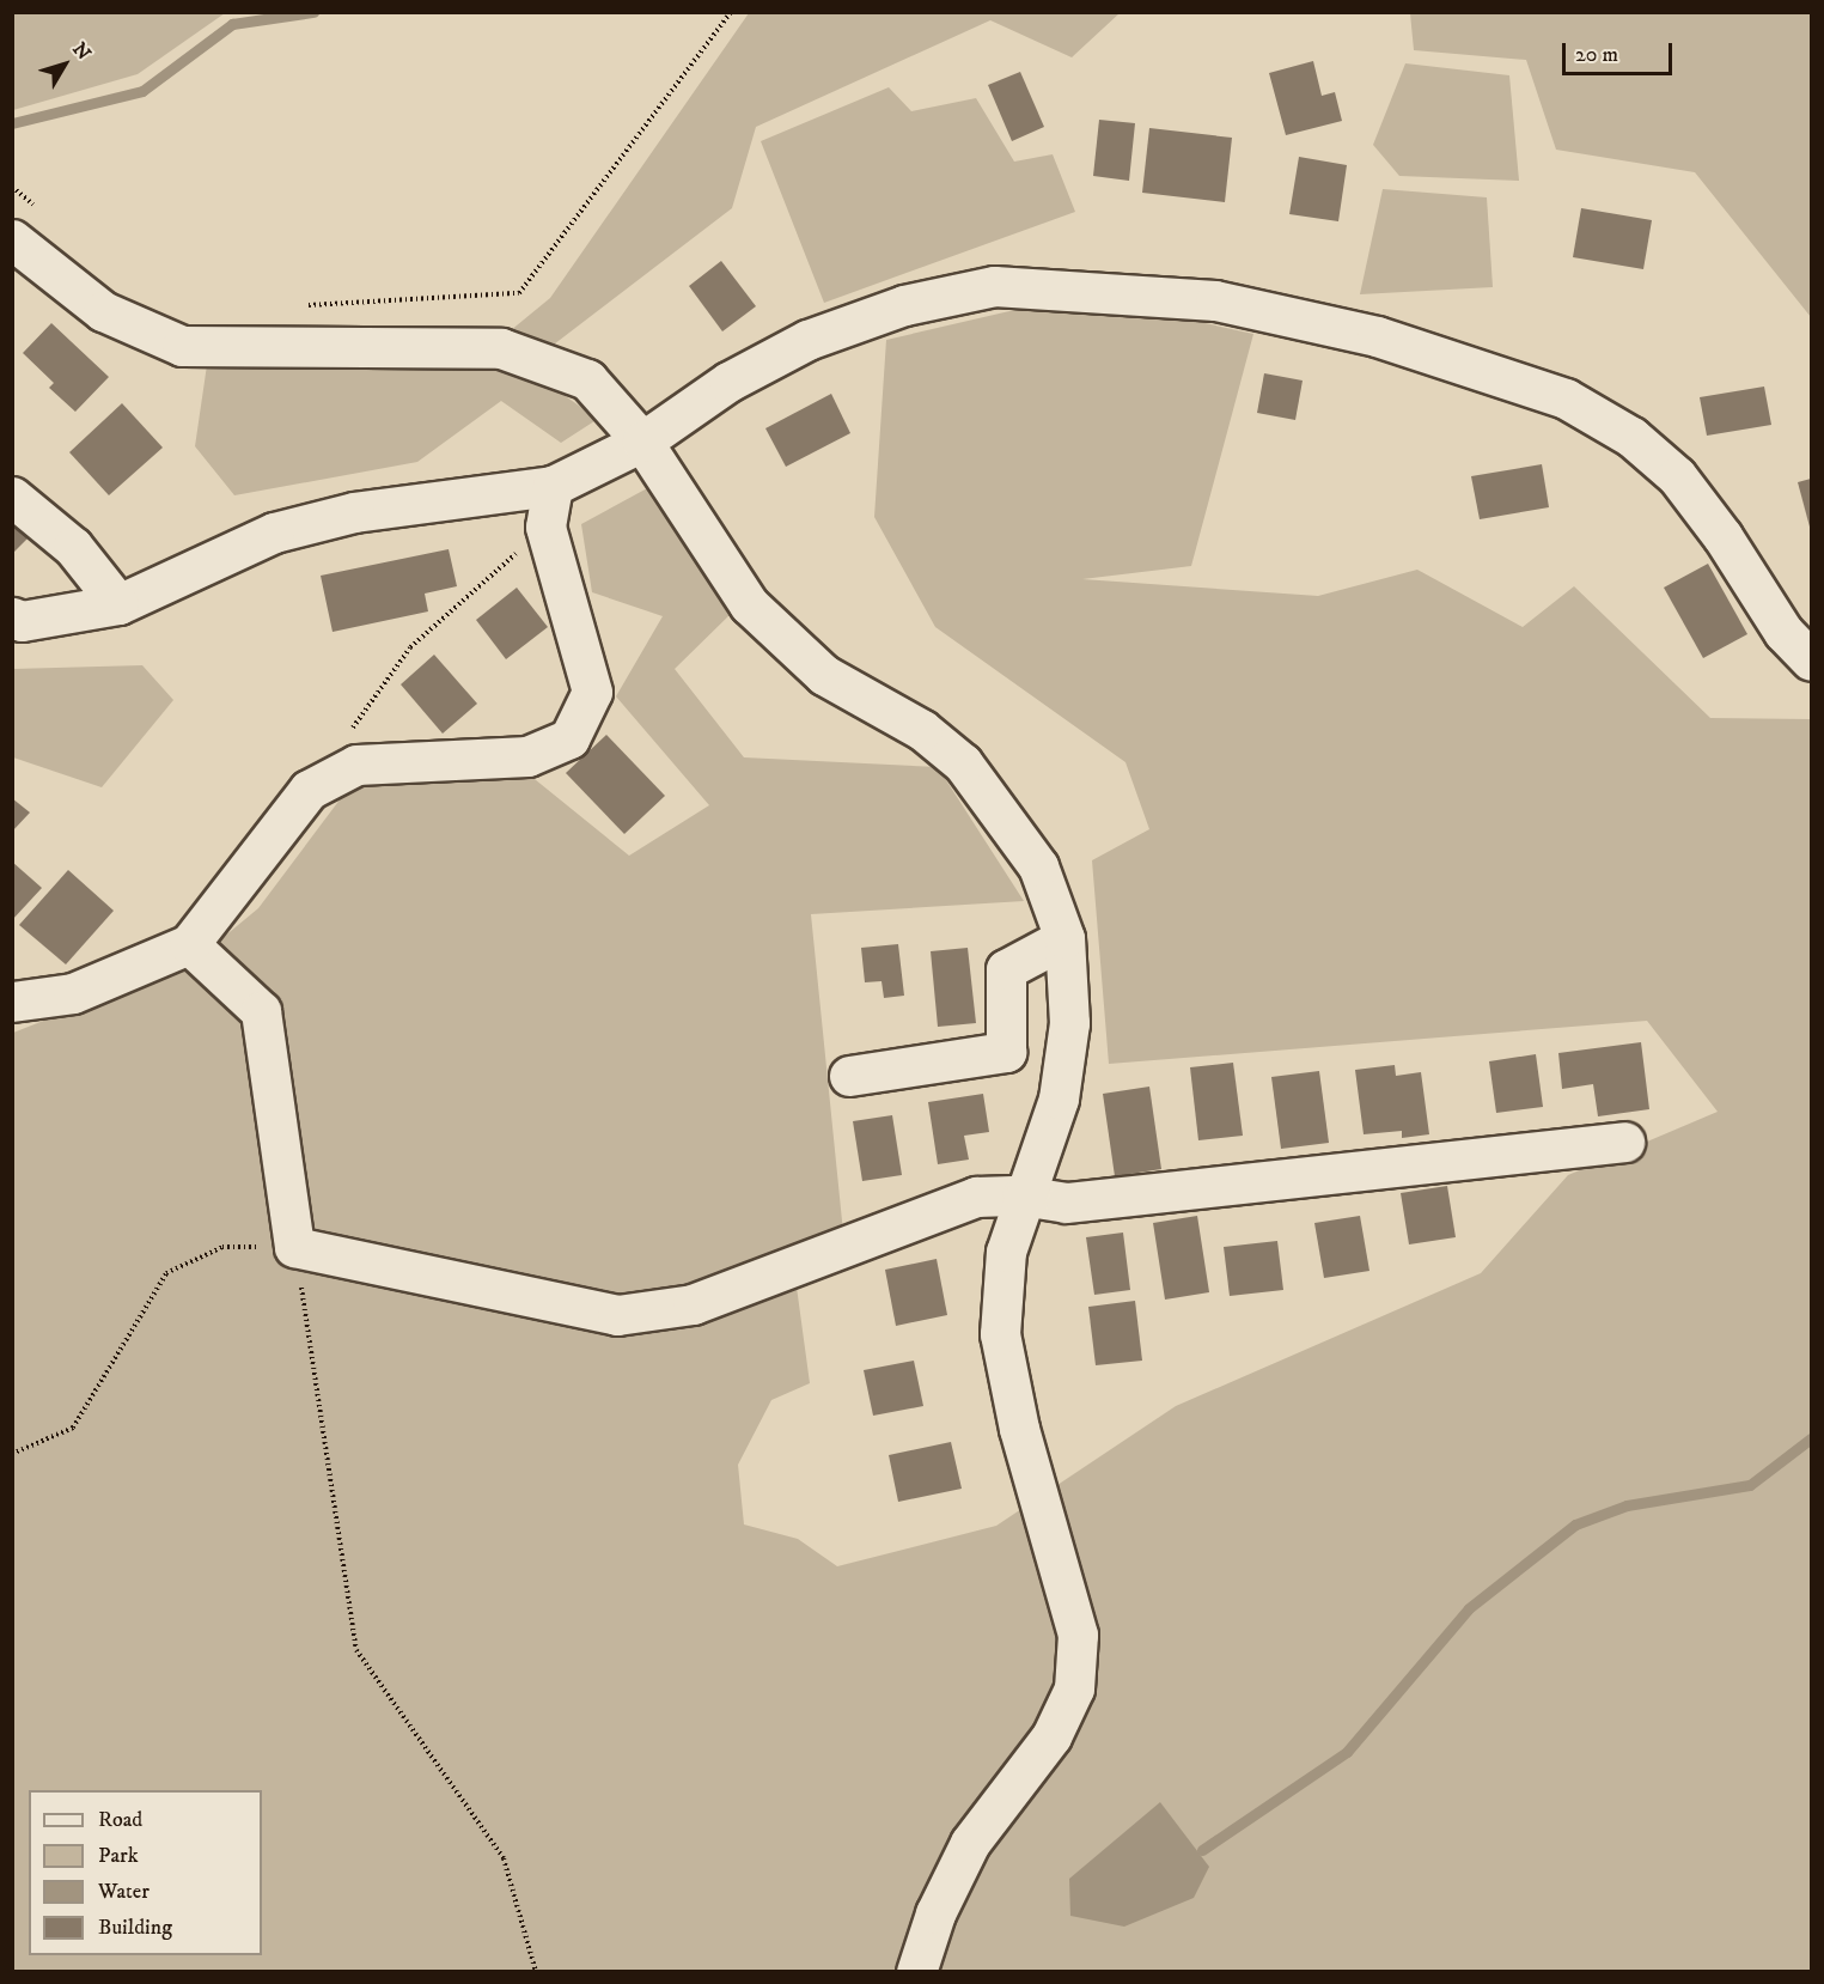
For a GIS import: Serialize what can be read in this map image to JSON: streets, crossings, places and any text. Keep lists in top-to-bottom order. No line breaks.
{"legend":["Road","Park","Water","Building"],"scale_bar":"20 m","north":"top right"}
